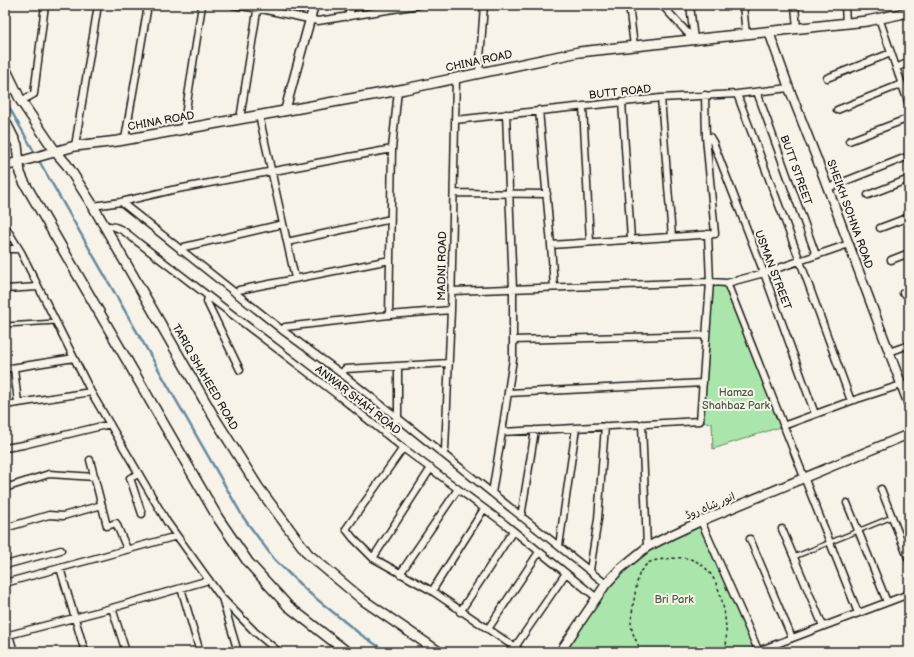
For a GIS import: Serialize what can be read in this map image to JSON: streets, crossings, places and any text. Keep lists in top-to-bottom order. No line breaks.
{"streets":{"main road":["CHINA ROAD","TARIQ SHAHEED ROAD"],"street":["BUTT ROAD","BUTT STREET","SHEIKH SOHNA ROAD","MADNI ROAD","USMAN STREET","ANWAR SHAH ROAD","انور شاہ روڈ"]},"crossings":[["CHINA ROAD","SHEIKH SOHNA ROAD"],["CHINA ROAD","MADNI ROAD"],["CHINA ROAD","TARIQ SHAHEED ROAD"],["BUTT ROAD","BUTT STREET"],["BUTT ROAD","SHEIKH SOHNA ROAD"],["BUTT ROAD","MADNI ROAD"],["MADNI ROAD","ANWAR SHAH ROAD"],["TARIQ SHAHEED ROAD","ANWAR SHAH ROAD"],["ANWAR SHAH ROAD","انور شاہ روڈ"]],"parks":["Hamza Shahbaz Park","Bri Park"]}
